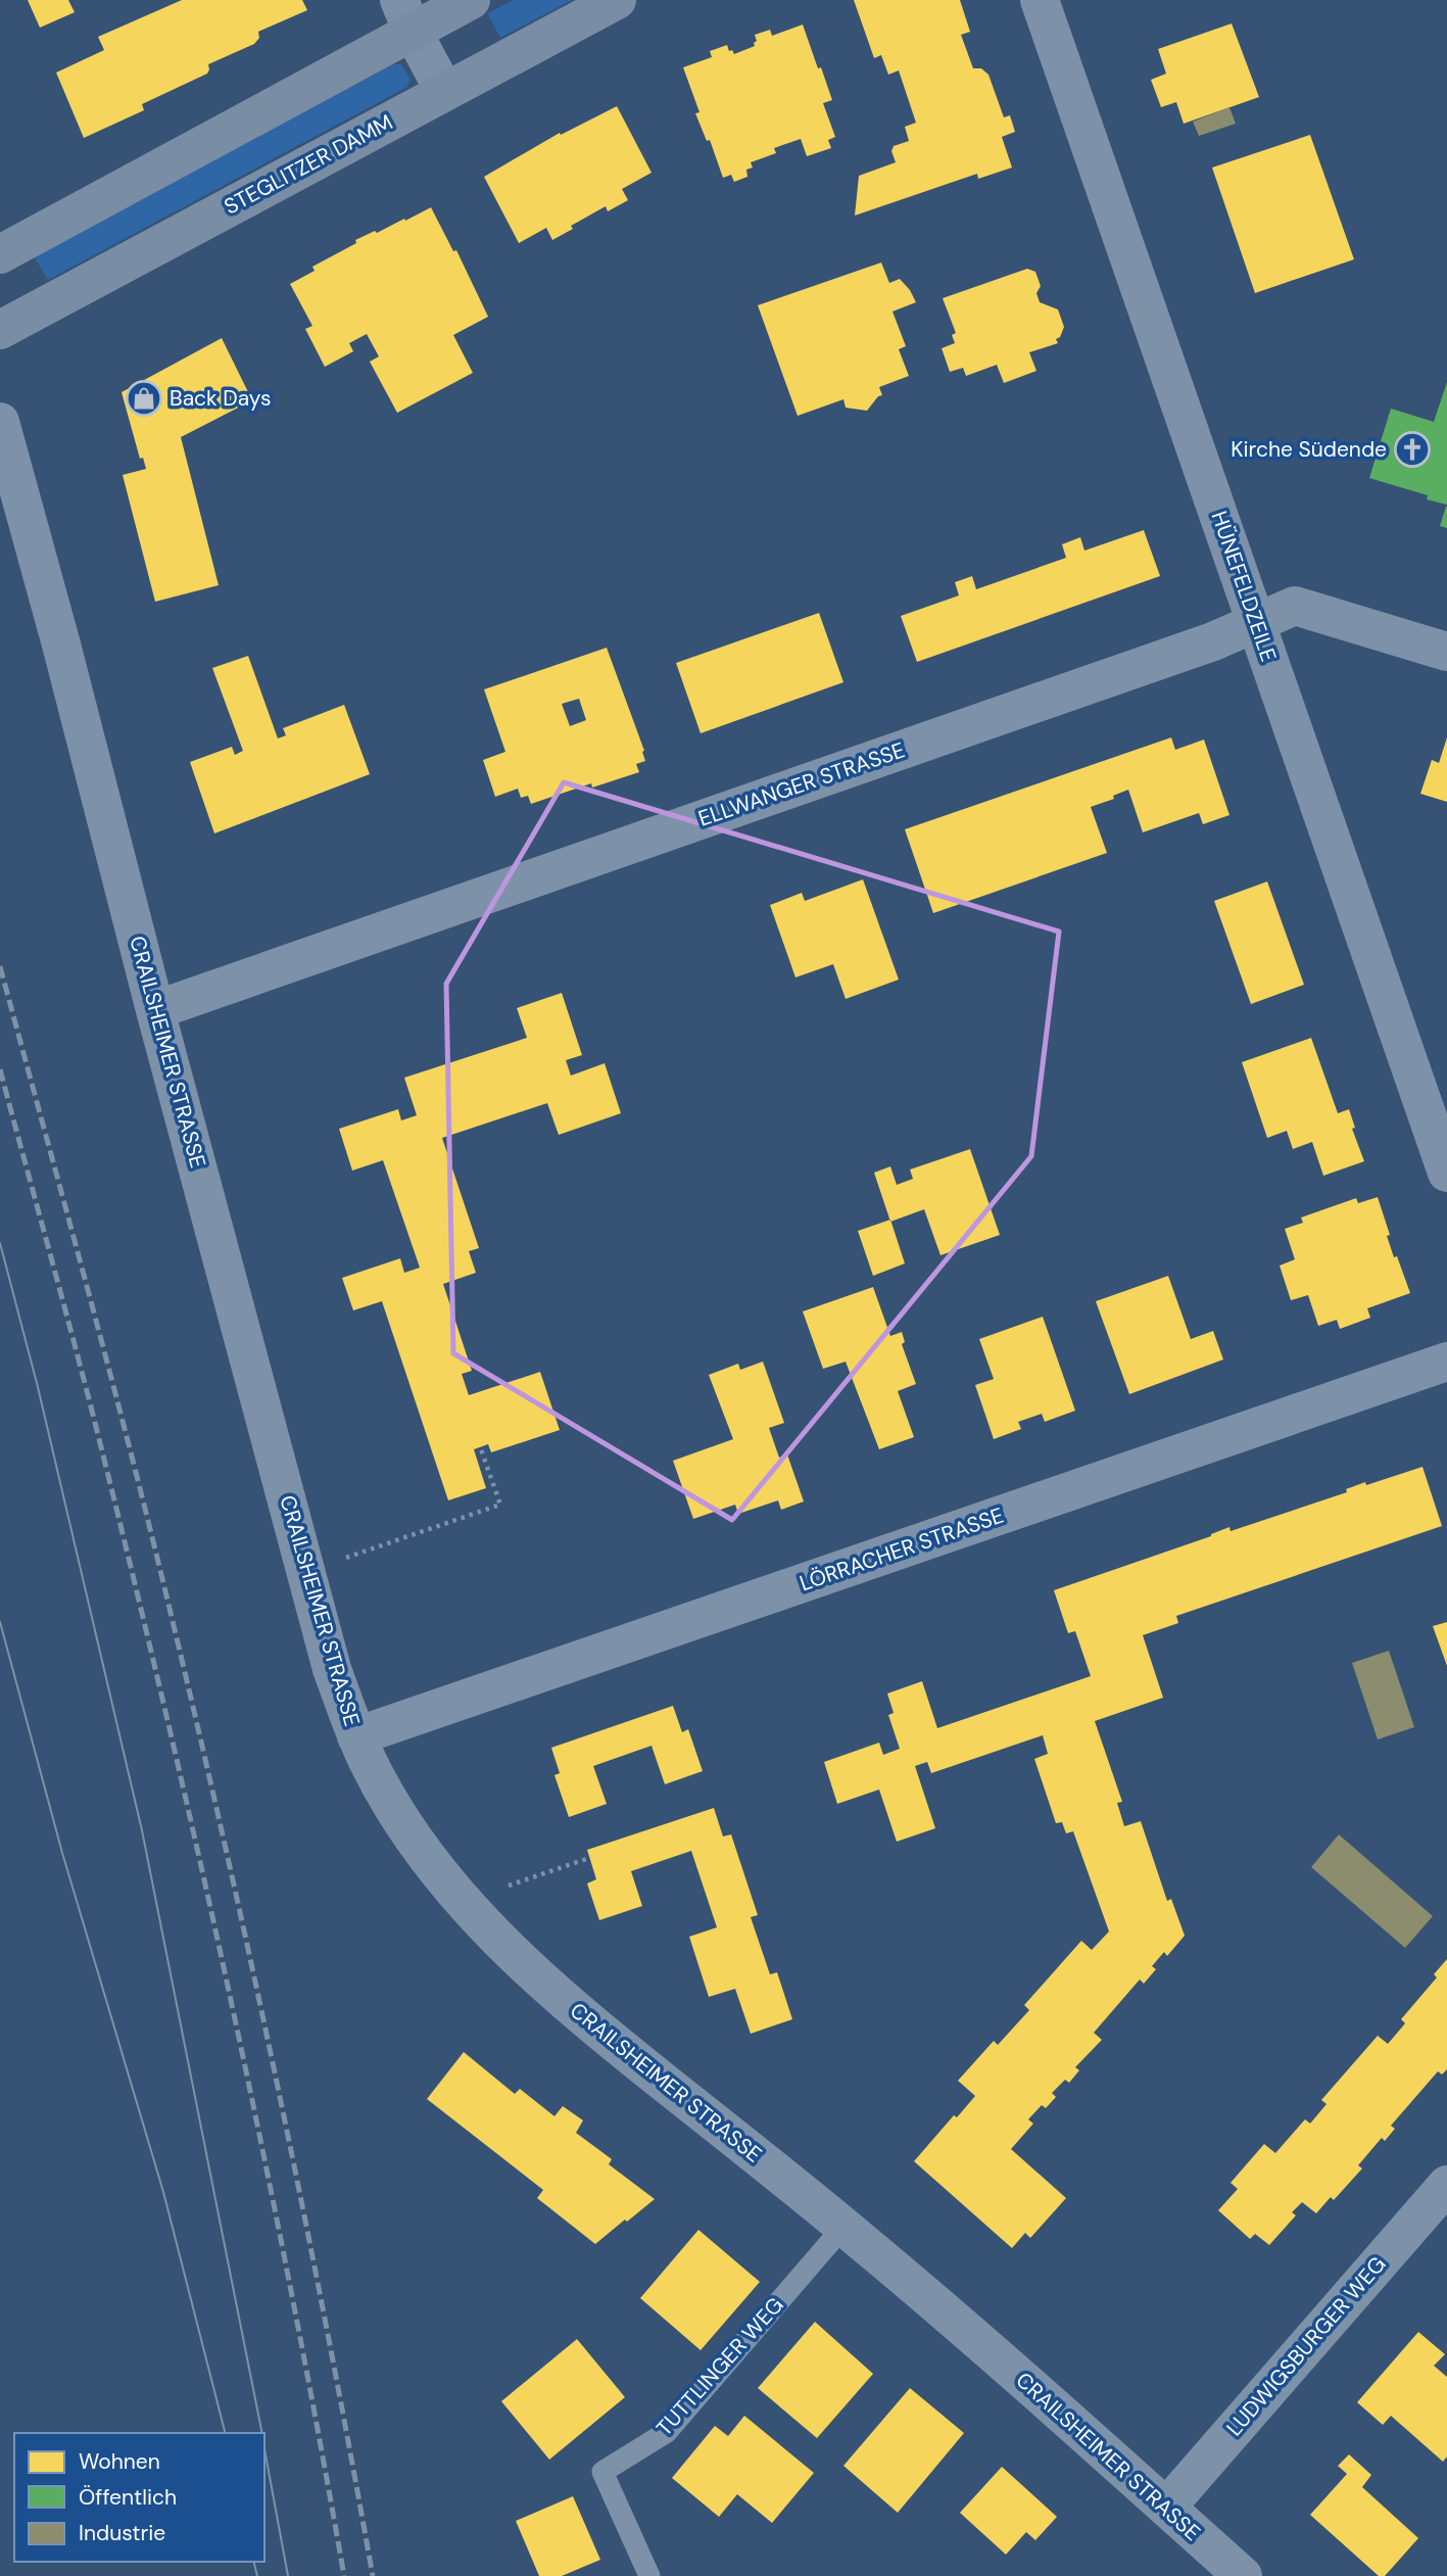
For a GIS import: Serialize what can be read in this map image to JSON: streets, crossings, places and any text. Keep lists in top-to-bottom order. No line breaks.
{"streets":{"main road":["STEGLITZER DAMM"],"street":["HÜNEFELDZEILE","ELLWANGER STRASSE","CRAILSHEIMER STRASSE","LÖRRACHER STRASSE","LUDWIGSBURGER WEG"],"lane":["TUTTLINGER WEG"]},"crossings":[["HÜNEFELDZEILE","ELLWANGER STRASSE"],["ELLWANGER STRASSE","CRAILSHEIMER STRASSE"],["CRAILSHEIMER STRASSE","LÖRRACHER STRASSE"],["CRAILSHEIMER STRASSE","LUDWIGSBURGER WEG"],["CRAILSHEIMER STRASSE","TUTTLINGER WEG"]],"places":{"shop":["Back Days"],"church":["Kirche Südende"]},"legend":["Wohnen","Öffentlich","Industrie"]}
